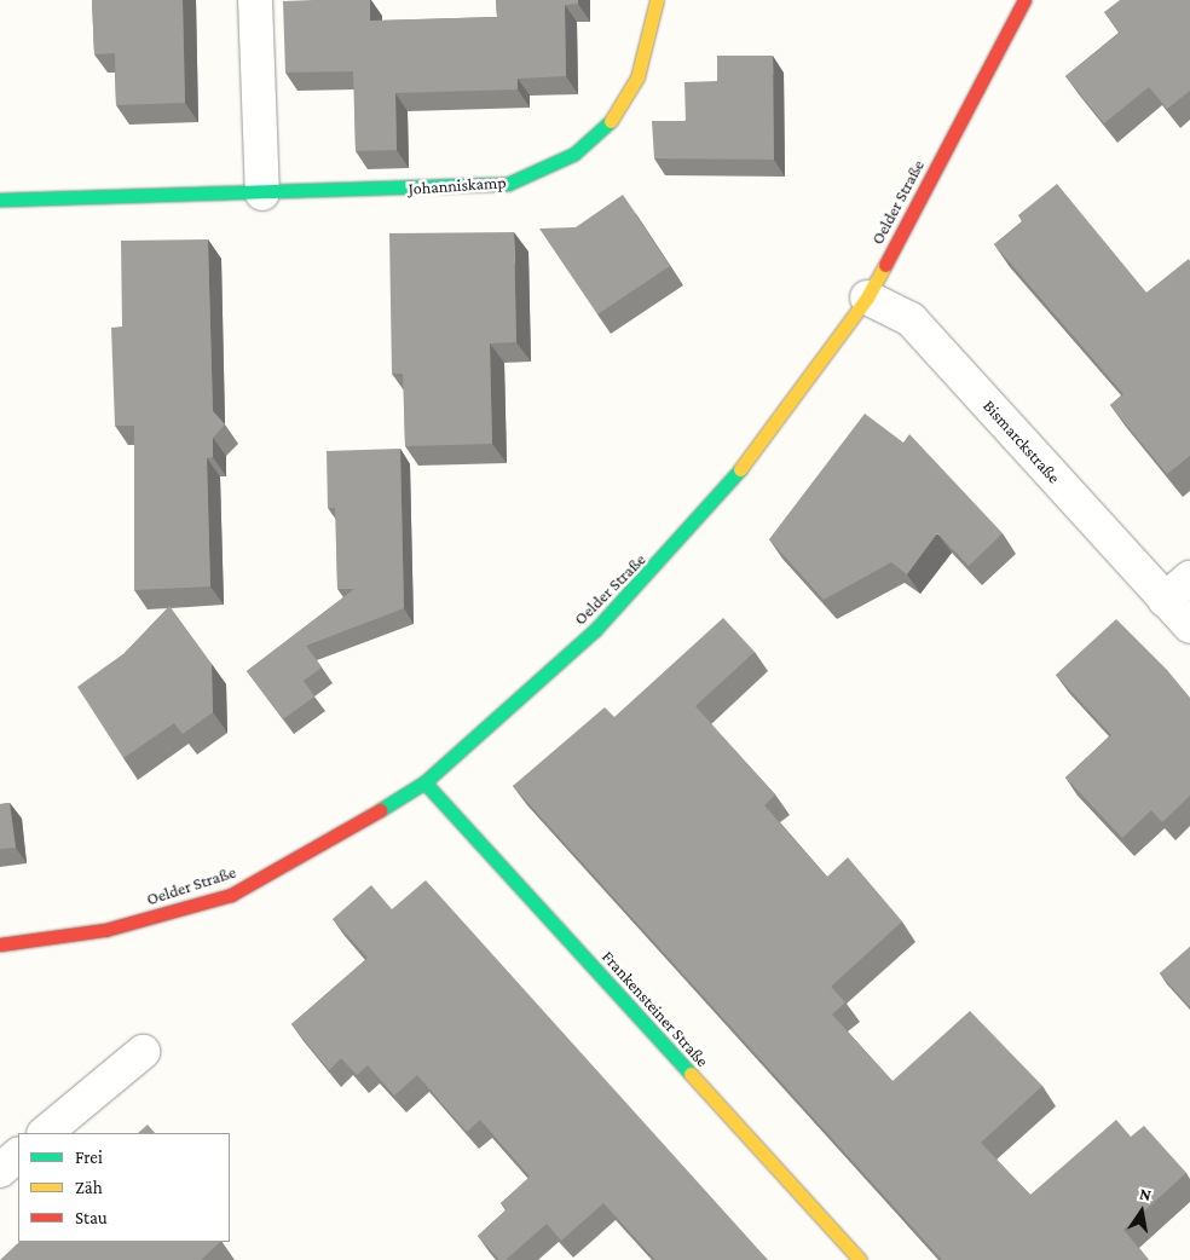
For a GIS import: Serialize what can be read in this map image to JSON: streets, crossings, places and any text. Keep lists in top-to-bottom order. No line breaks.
{"streets":{"street":["Johanniskamp","Oelder Straße","Bismarckstraße","Frankensteiner Straße"]},"crossings":[["Oelder Straße","Bismarckstraße"],["Oelder Straße","Frankensteiner Straße"]],"legend":["Frei","Zäh","Stau"],"north":"top"}
